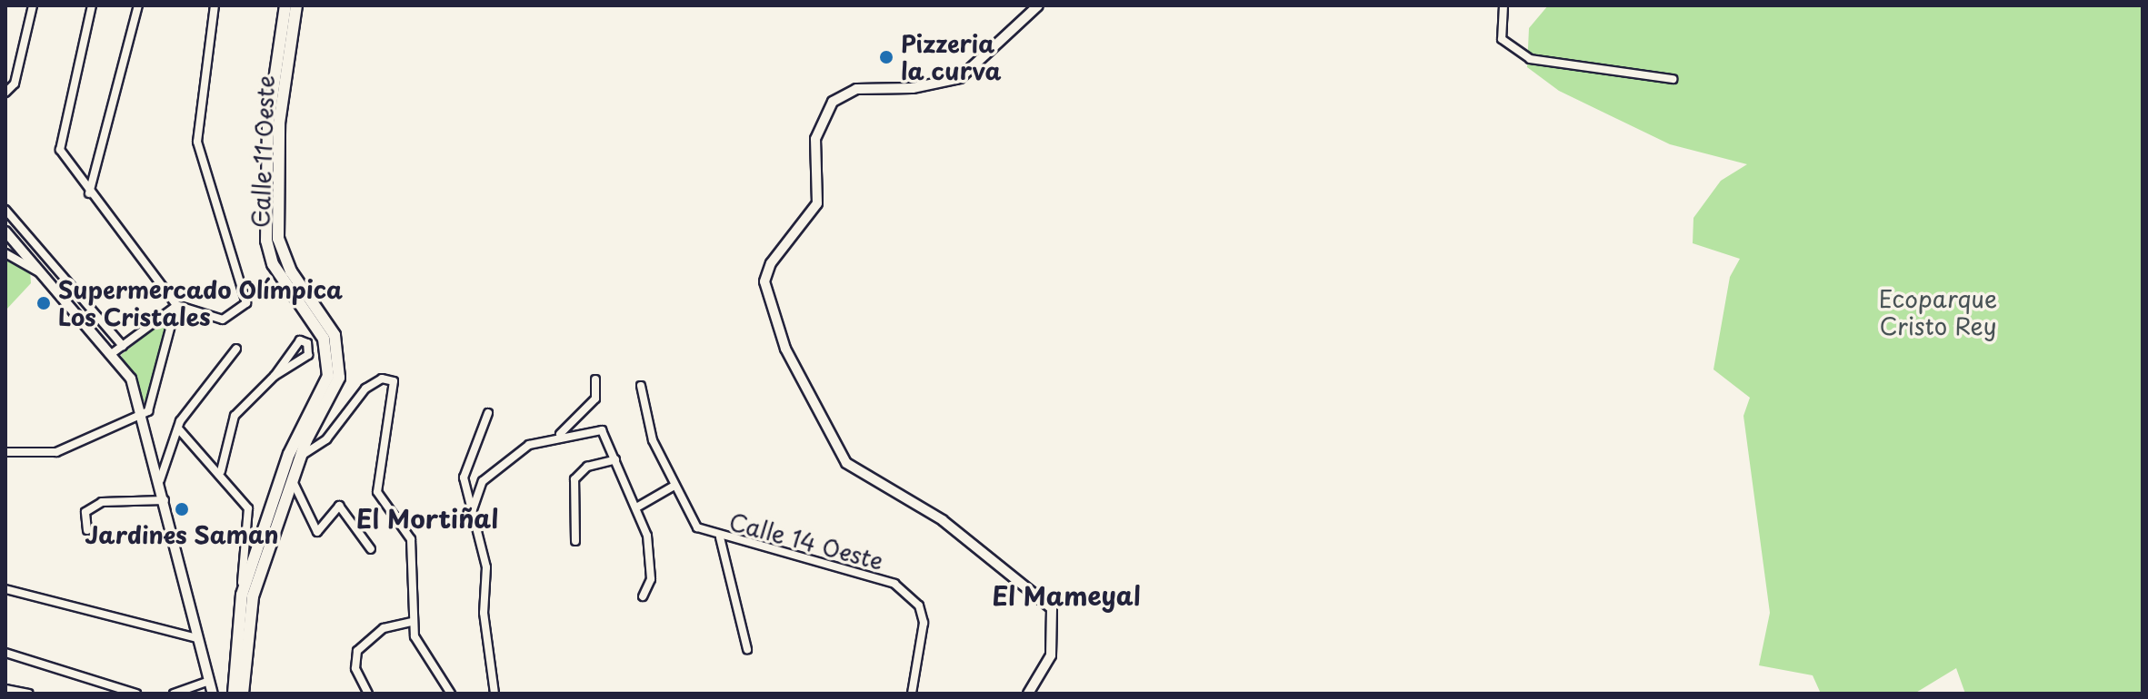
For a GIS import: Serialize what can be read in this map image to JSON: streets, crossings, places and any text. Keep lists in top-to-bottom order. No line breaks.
{"streets":{"main road":["Calle 11 Oeste"],"street":["Calle 14 Oeste"]},"districts":["El Mortiñal","El Mameyal"],"parks":["Ecoparque Cristo Rey"],"places":["Pizzeria la curva","Supermercado Olímpica Los Cristales","Jardines Saman"]}
